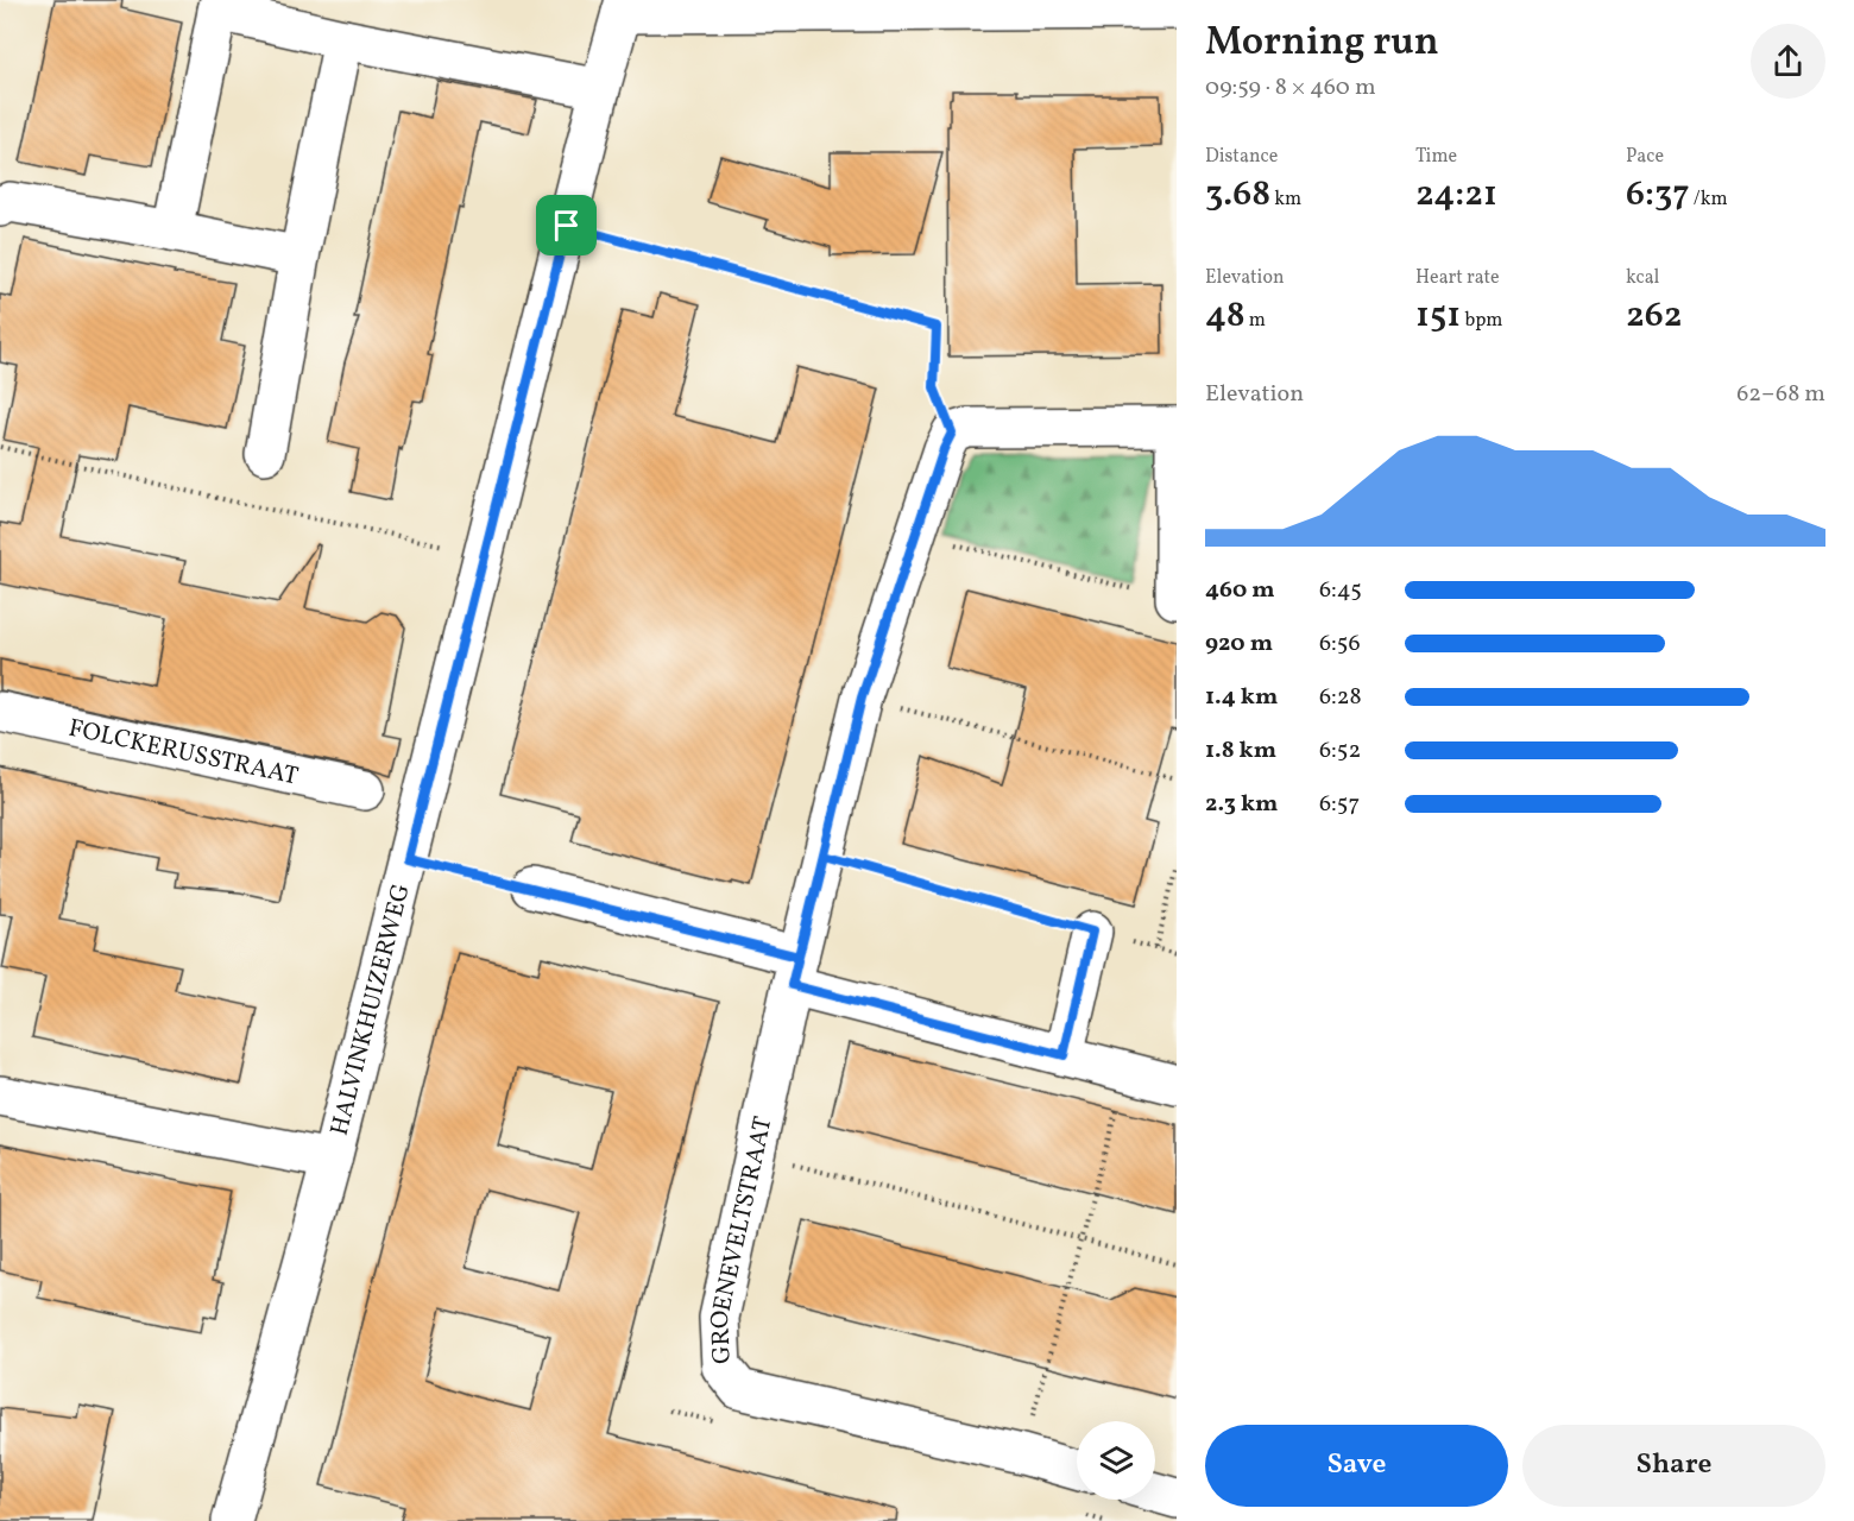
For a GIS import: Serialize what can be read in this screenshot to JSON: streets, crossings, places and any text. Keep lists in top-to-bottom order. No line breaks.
{"streets":{"street":["FOLCKERUSSTRAAT","HALVINKHUIZERWEG","GROENEVELTSTRAAT"]},"page":{"heading":["Morning run","09:59 · 8 × 460 m"],"stats":[["Distance","3.68 km"],["Time","24:21"],["Pace","6:37 /km"],["Elevation","48 m"],["Heart rate","151 bpm"],["kcal","262"]],"chart":["Elevation","62–68 m"],"list":[{"name":"460 m","note":"6:45"},{"name":"920 m","note":"6:56"},{"name":"1.4 km","note":"6:28"},{"name":"1.8 km","note":"6:52"},{"name":"2.3 km","note":"6:57"}],"buttons":["Save","Share"]}}
